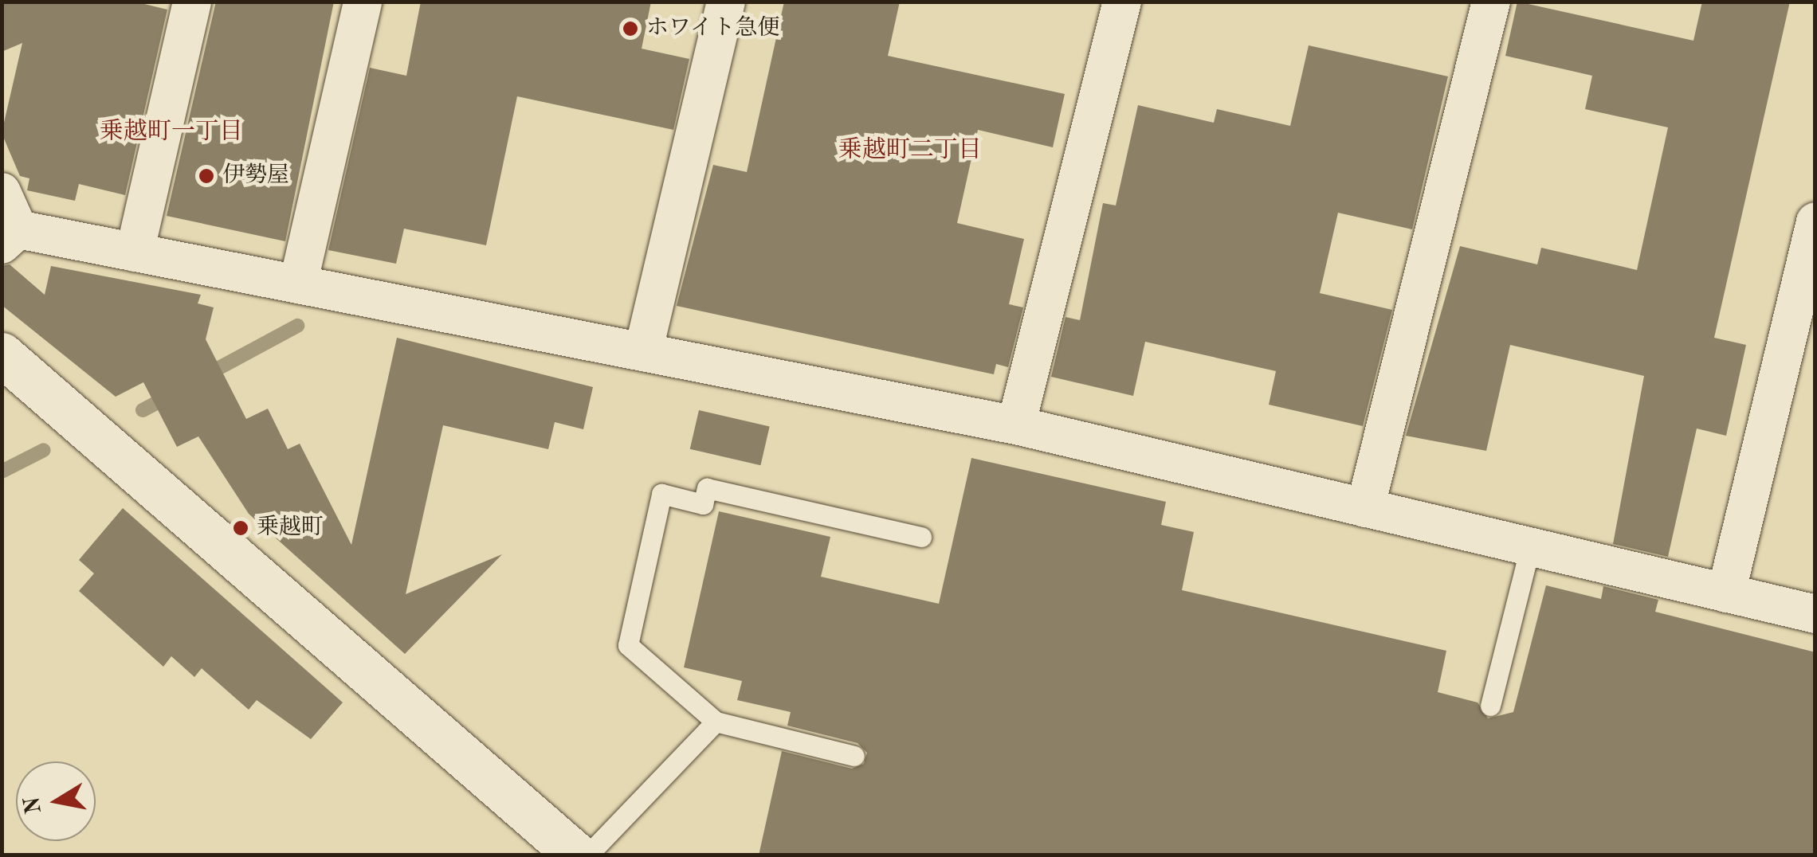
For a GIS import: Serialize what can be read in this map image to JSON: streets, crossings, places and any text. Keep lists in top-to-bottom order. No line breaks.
{"districts":["乗越町一丁目","乗越町二丁目"],"places":["ホワイト急便","伊勢屋","乗越町"],"north":"left"}
